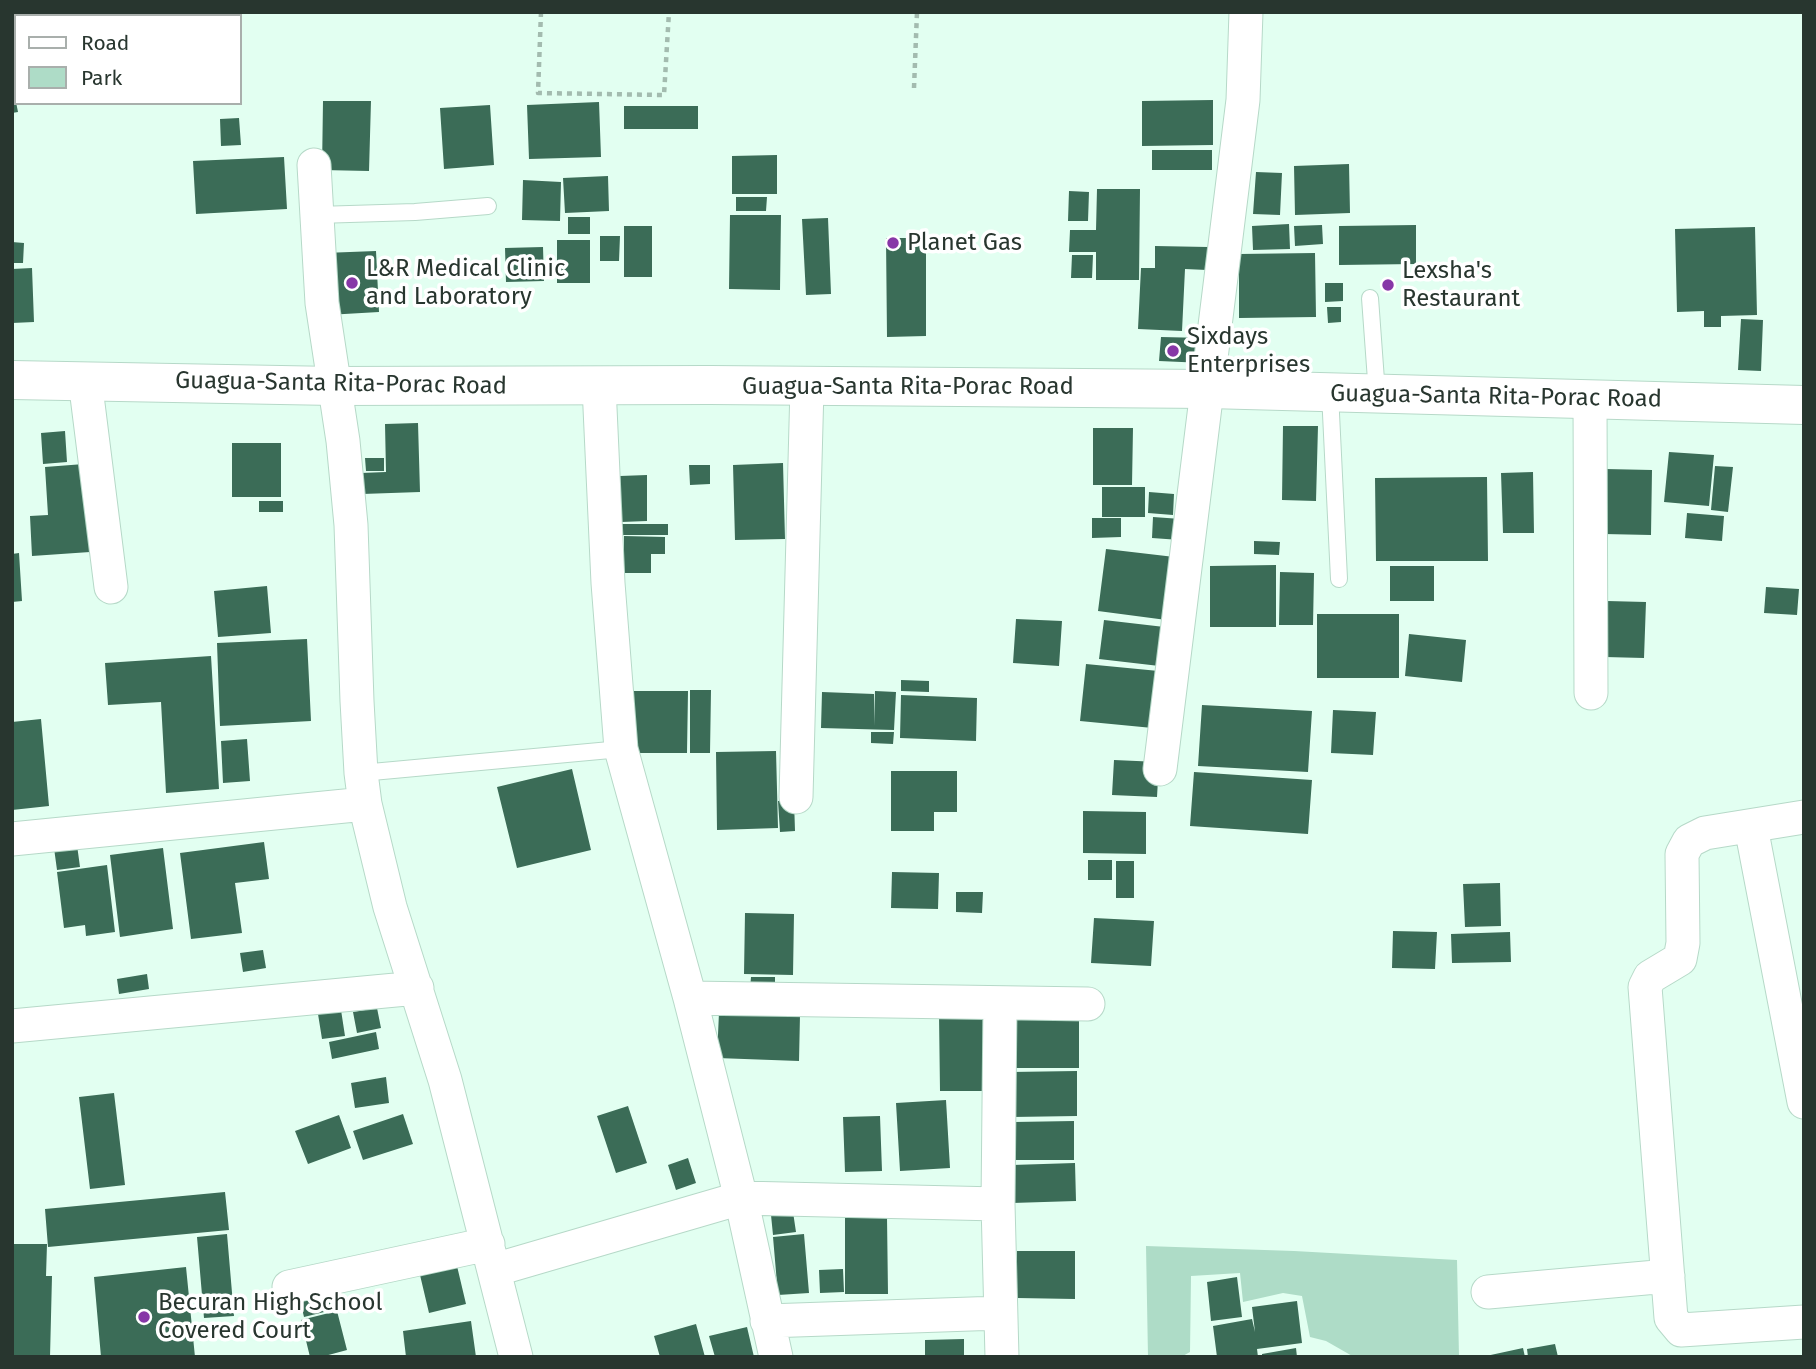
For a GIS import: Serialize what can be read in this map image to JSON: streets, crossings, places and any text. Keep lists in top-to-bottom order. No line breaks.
{"streets":{"main road":["Guagua-Santa Rita-Porac Road"]},"places":["Planet Gas","L&R Medical Clinic and Laboratory","Lexsha's Restaurant","Sixdays Enterprises","Becuran High School Covered Court"],"legend":["Road","Park"]}
